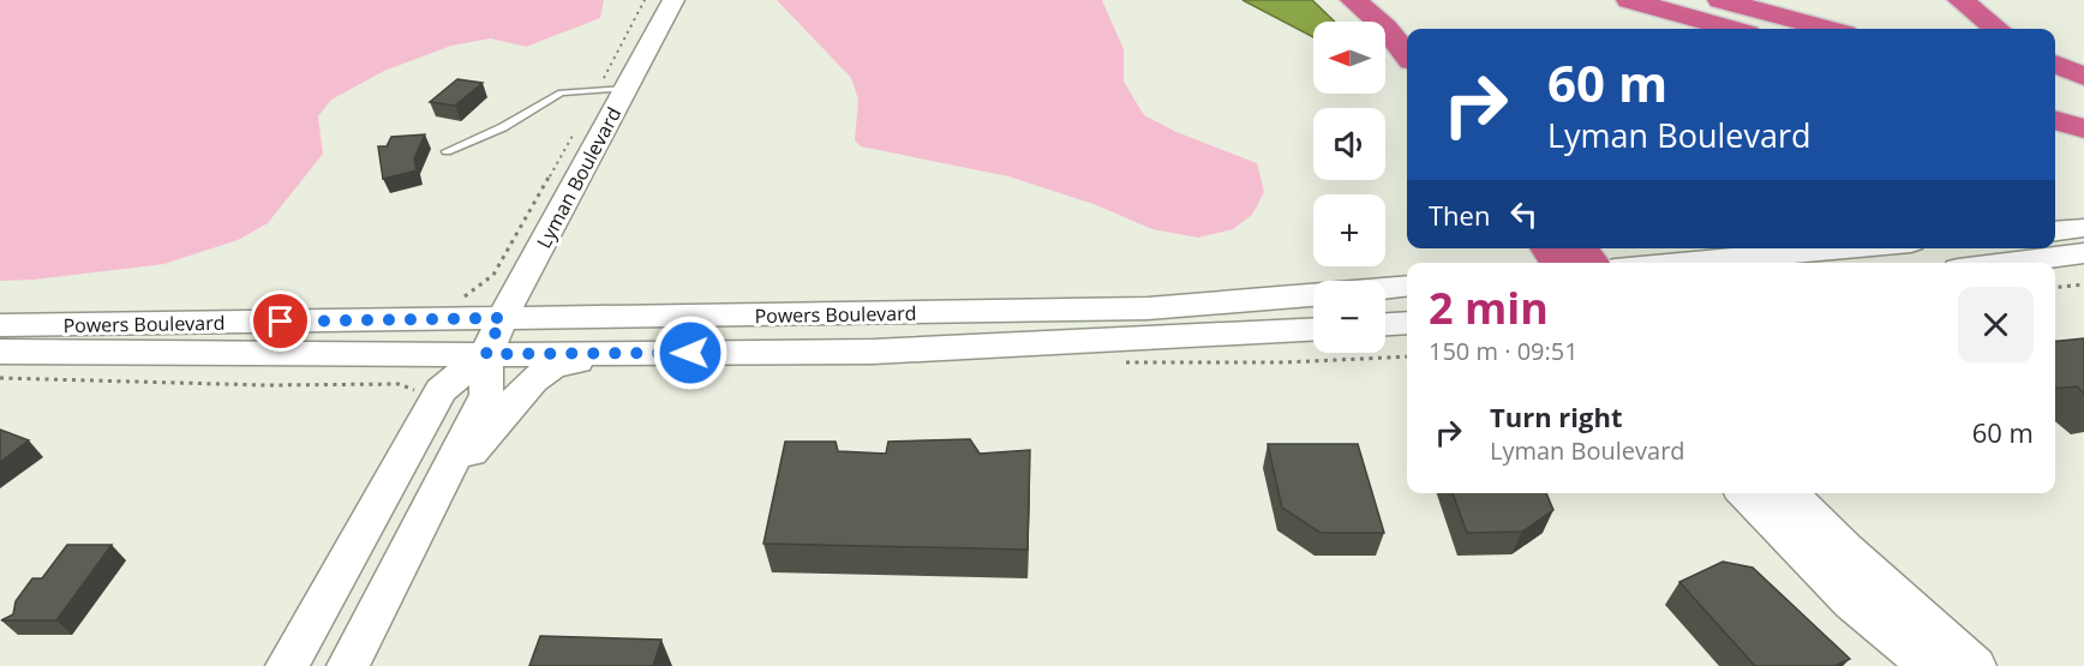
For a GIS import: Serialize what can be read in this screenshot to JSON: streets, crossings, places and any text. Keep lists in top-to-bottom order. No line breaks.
{"streets":{"main road":["Lyman Boulevard","Powers Boulevard"]},"crossings":[["Lyman Boulevard","Powers Boulevard"]],"north":"left","page":{"map_buttons":["+","−"],"turn":["60 m","Lyman Boulevard"],"then":"Then","heading":["2 min","150 m · 09:51"],"list":[{"name":"Turn right","note":"Lyman Boulevard","value":"60 m"}]}}
